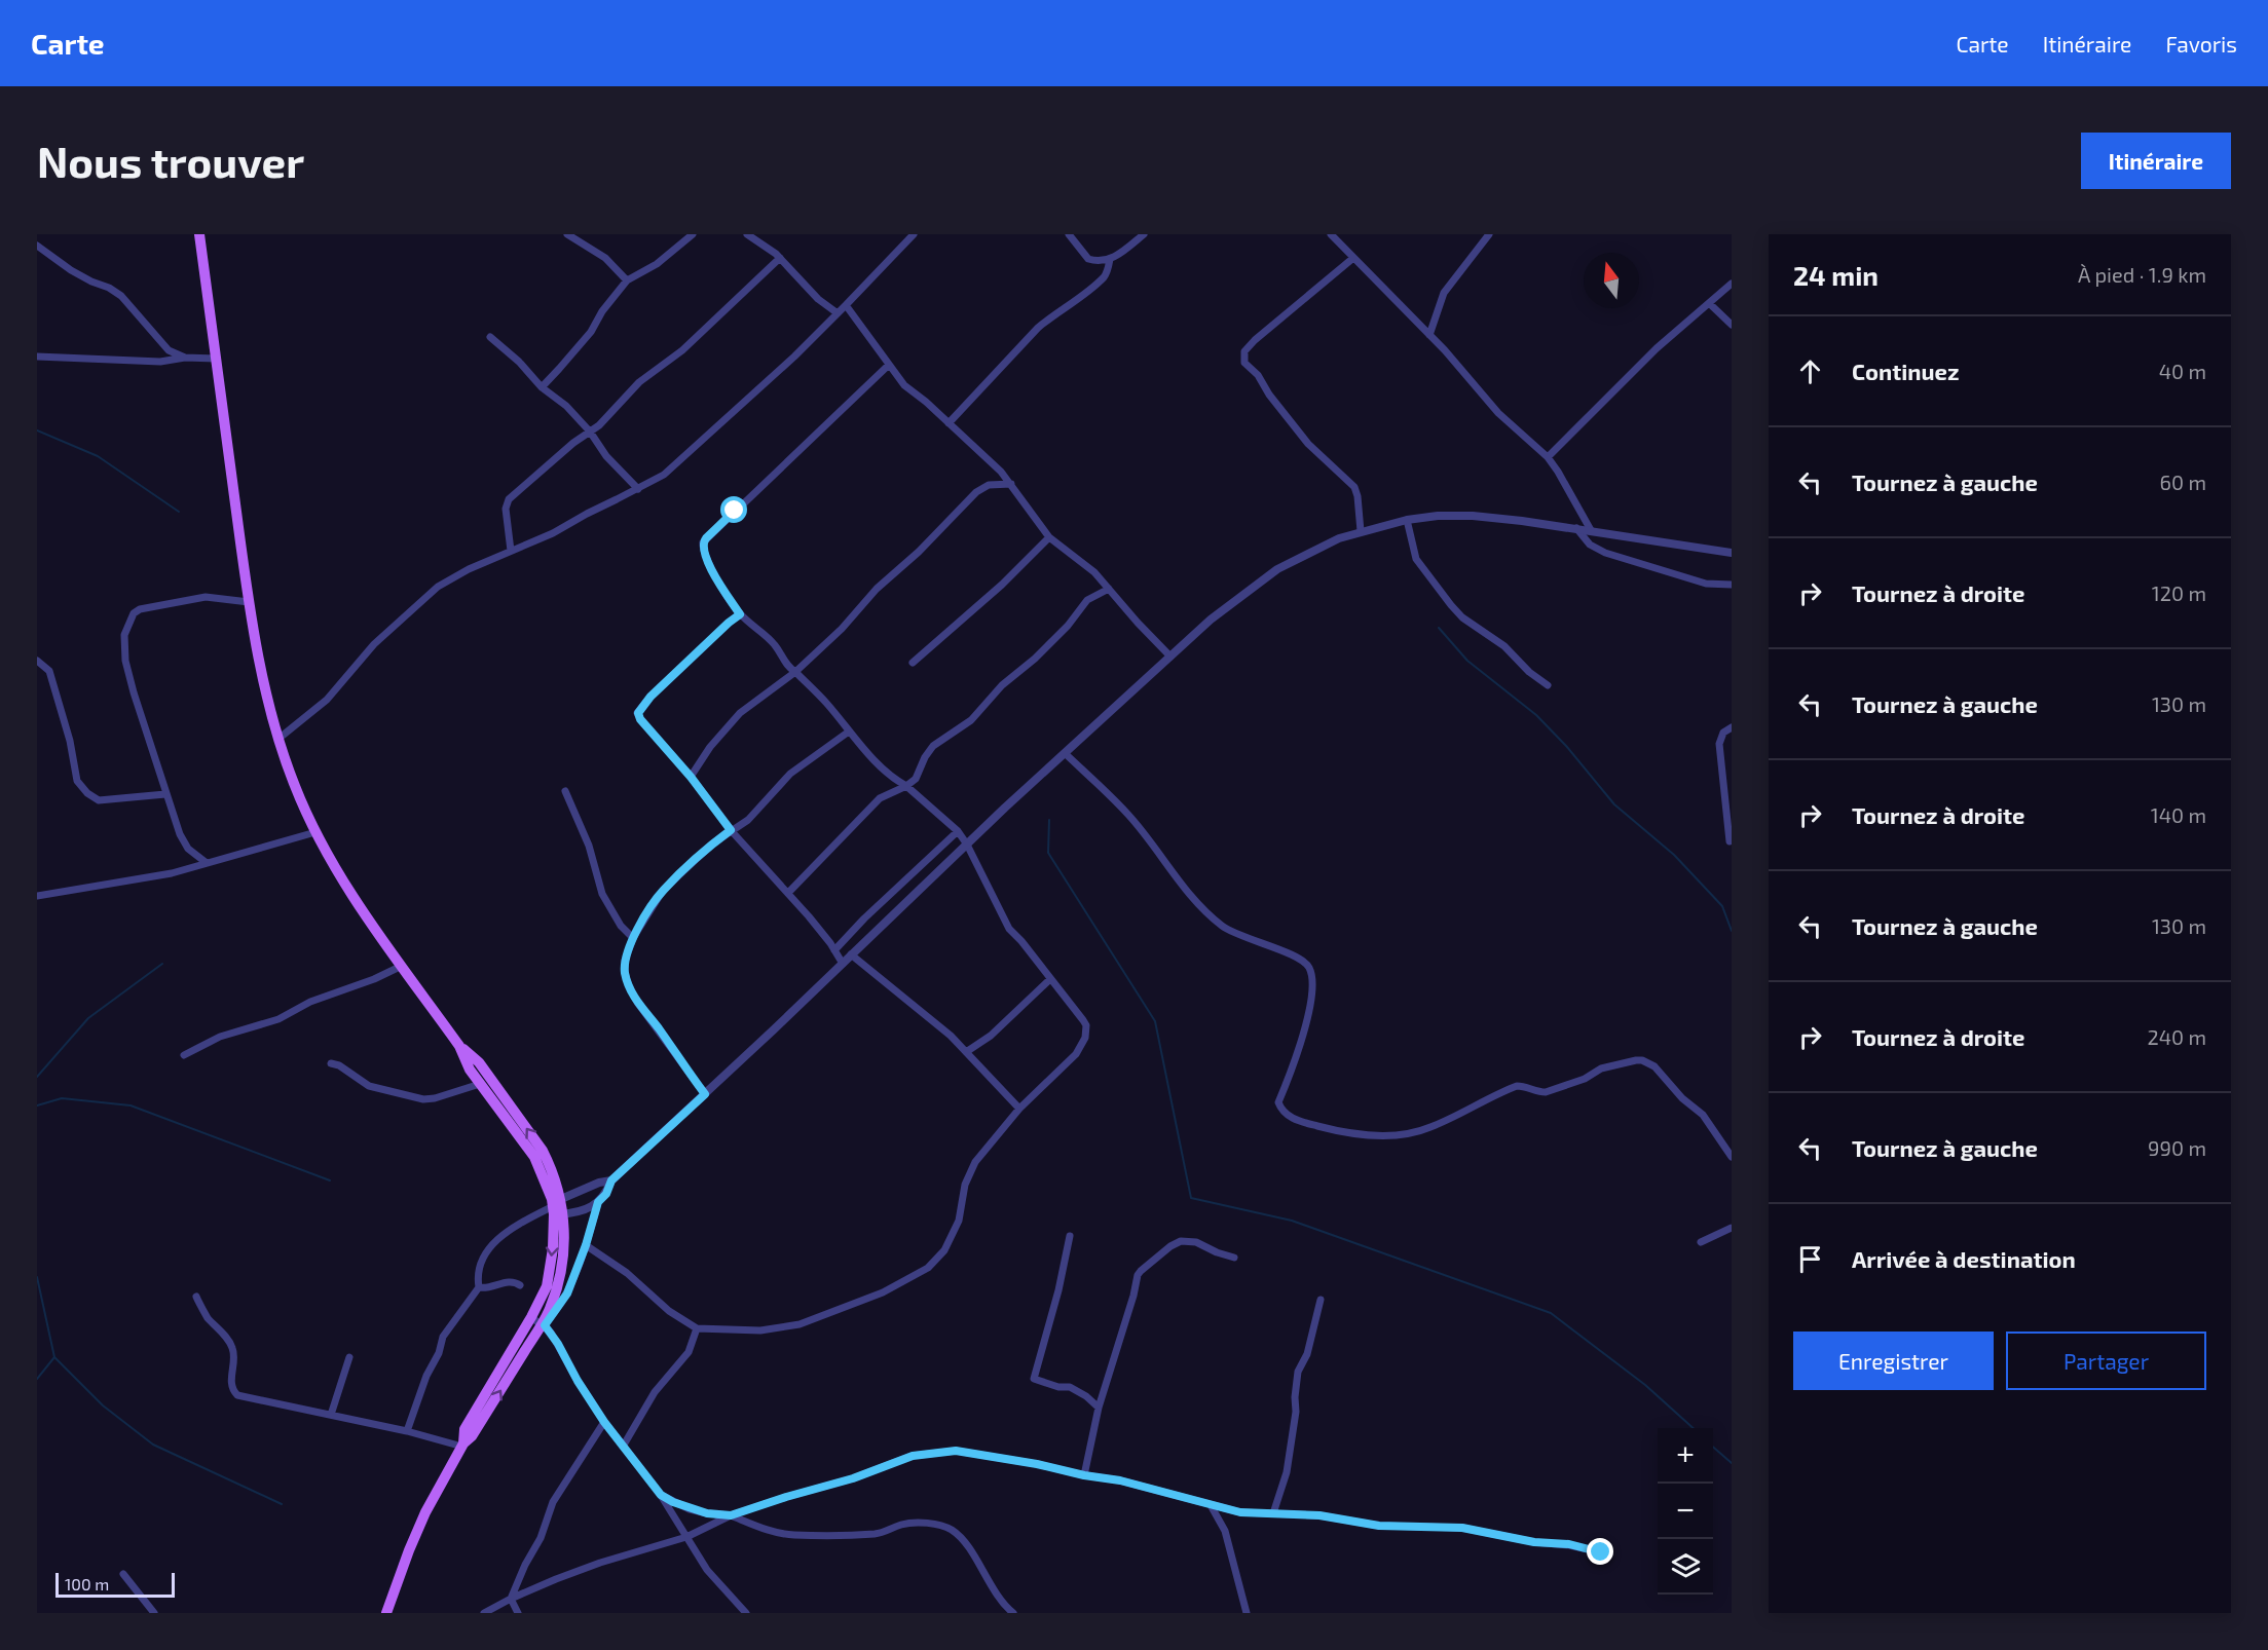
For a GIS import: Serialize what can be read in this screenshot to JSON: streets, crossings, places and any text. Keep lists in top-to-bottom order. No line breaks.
{"scale_bar":"100 m","north":"top","page":{"header":"Carte","nav":["Carte","Itinéraire","Favoris"],"buttons":["Itinéraire",["Enregistrer","Partager"]],"title":"Nous trouver","heading":["24 min","À pied · 1.9 km"],"list":[["Continuez","40 m"],["Tournez à gauche","60 m"],["Tournez à droite","120 m"],["Tournez à gauche","130 m"],["Tournez à droite","140 m"],["Tournez à gauche","130 m"],["Tournez à droite","240 m"],["Tournez à gauche","990 m"],"Arrivée à destination"],"map_buttons":["+","−"],"scale":"100 m"}}
